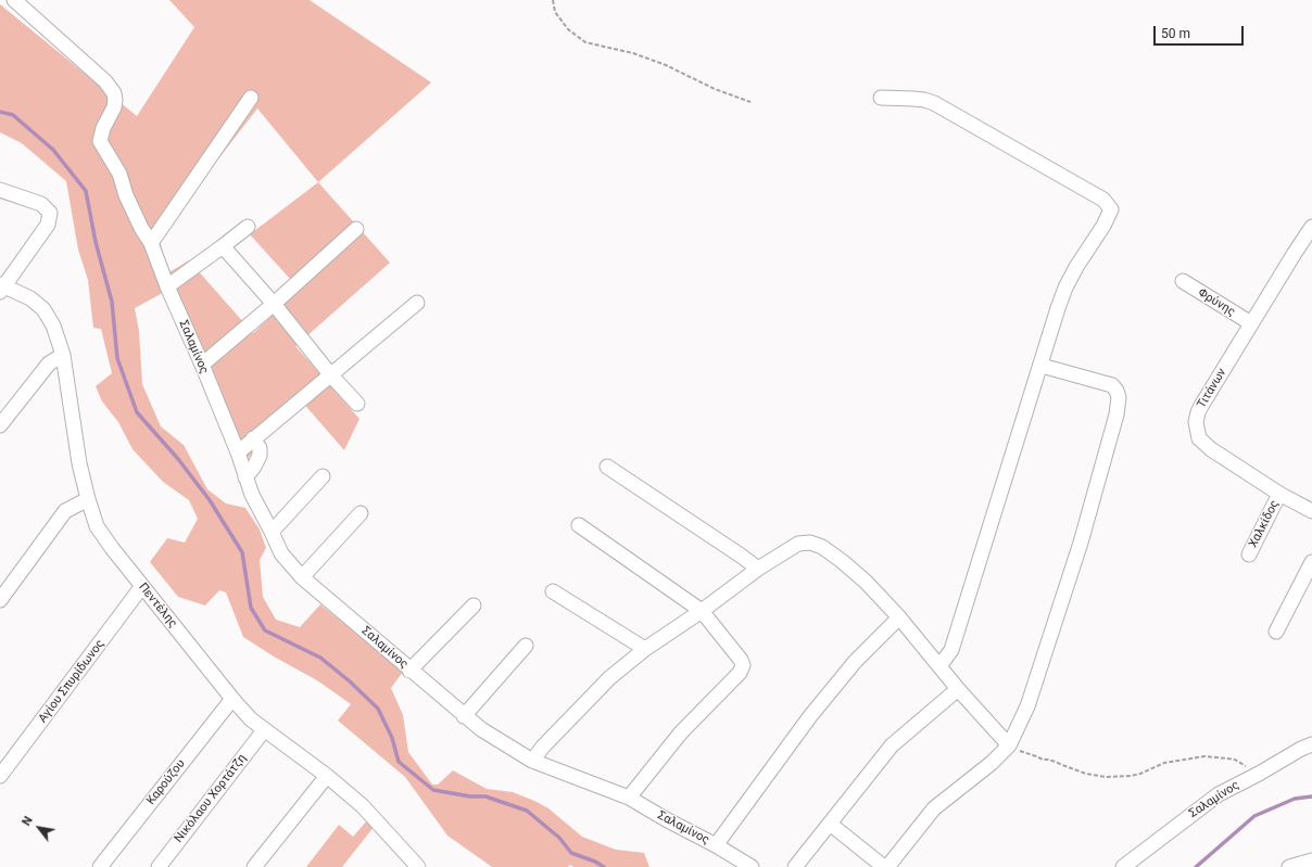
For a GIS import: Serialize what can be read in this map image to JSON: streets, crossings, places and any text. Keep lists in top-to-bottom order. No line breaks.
{"streets":{"street":["Φρύνης","Σαλαμίνος","Τιτάνων","Χαλκίδος","Πεντέλης","Αγίου Σπυρίδωνος","Καρούζου","Νικόλαου Χορτάτζη"]},"crossings":[["Φρύνης","Τιτάνων"],["Τιτάνων","Χαλκίδος"],["Πεντέλης","Αγίου Σπυρίδωνος"],["Πεντέλης","Καρούζου"],["Πεντέλης","Νικόλαου Χορτάτζη"]],"scale_bar":"50 m","north":"top left"}
